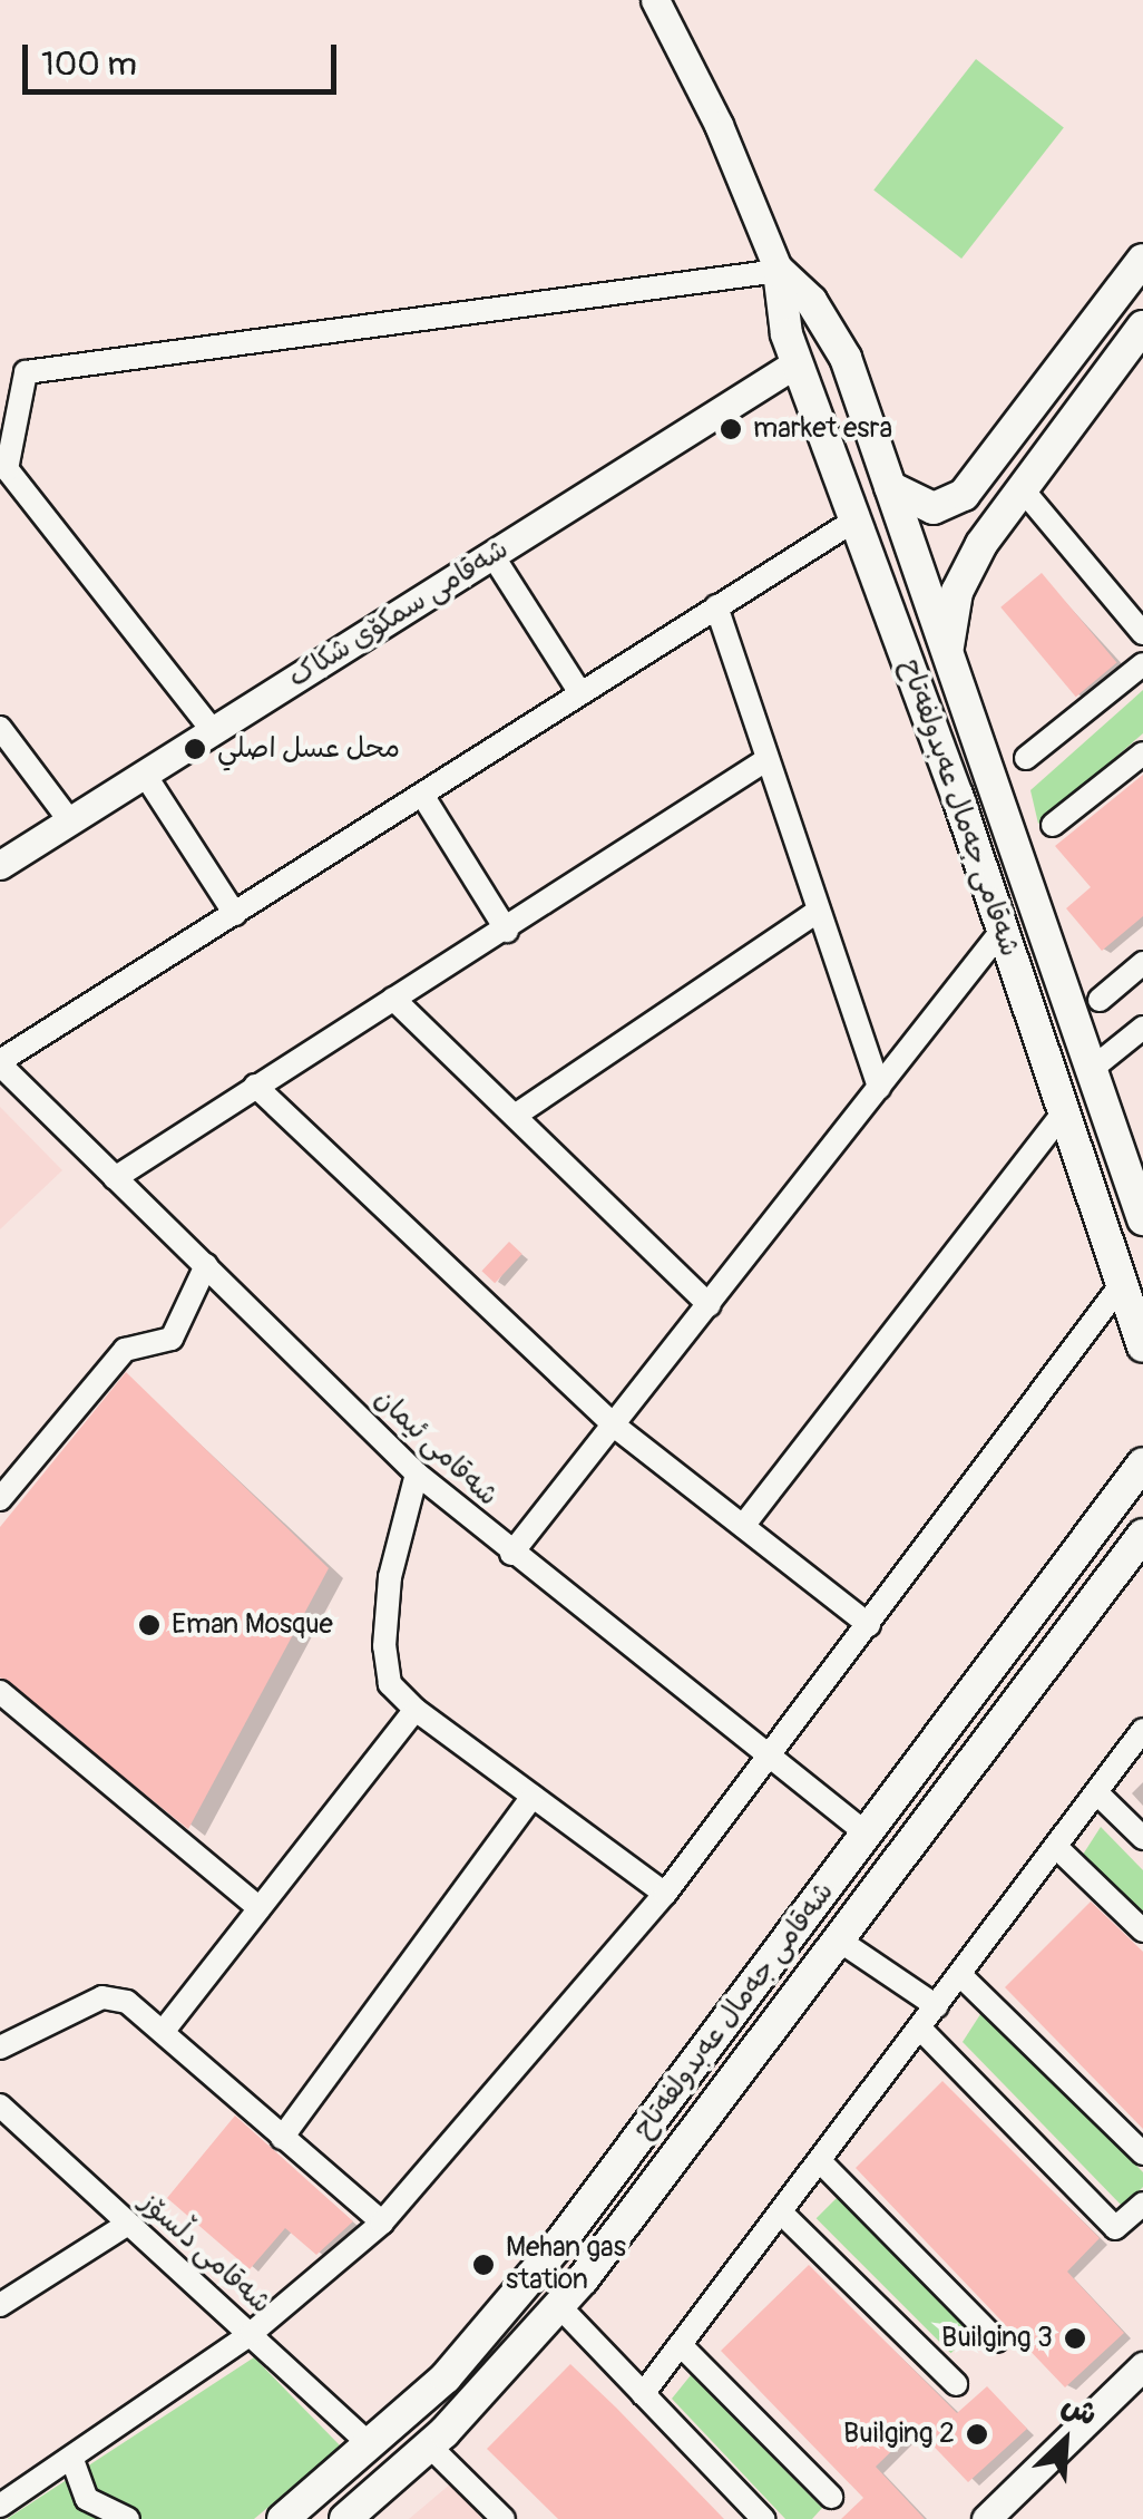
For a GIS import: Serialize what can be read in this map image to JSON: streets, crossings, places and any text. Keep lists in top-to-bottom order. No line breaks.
{"streets":{"main road":["شەقامی جەمال عەبدولفەتاح"],"street":["شەقامی سمکۆی شکاک","شەقامی ئیمان","شەقامی دڵسۆز"]},"crossings":[["شەقامی سمکۆی شکاک","شەقامی جەمال عەبدولفەتاح"],["شەقامی جەمال عەبدولفەتاح","شەقامی ئیمان"],["شەقامی جەمال عەبدولفەتاح","شەقامی دڵسۆز"]],"places":["market esra","محل عسل اصلي","Eman Mosque","Mehan gas station","Builging 3","Builging 2"],"scale_bar":"100 m","north":"top right"}
